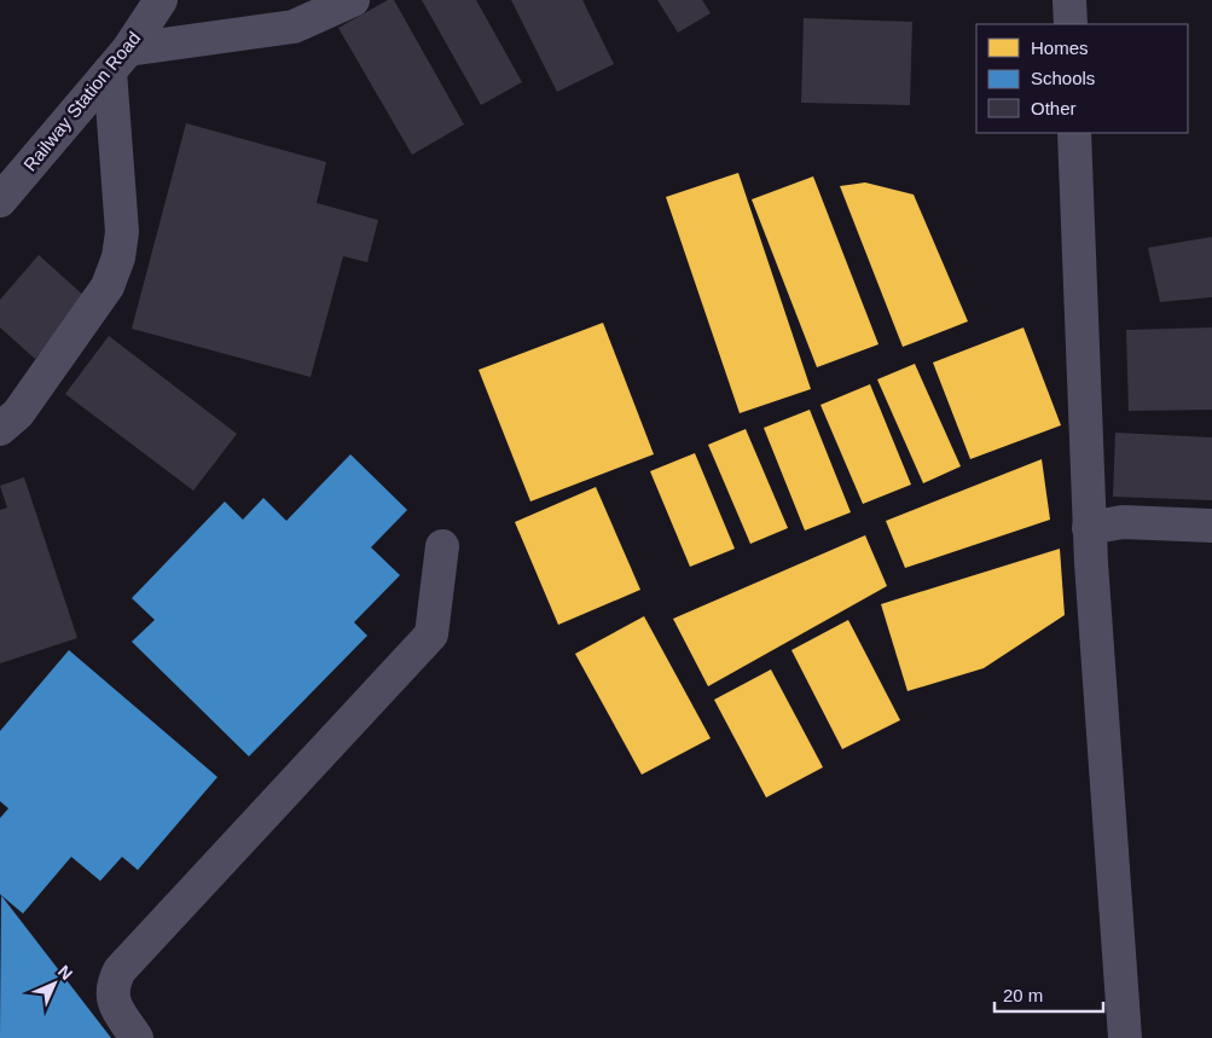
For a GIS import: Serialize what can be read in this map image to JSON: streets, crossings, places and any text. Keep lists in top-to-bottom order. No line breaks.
{"streets":{"street":["Railway Station Road"]},"legend":["Homes","Schools","Other"],"scale_bar":"20 m","north":"top right"}
